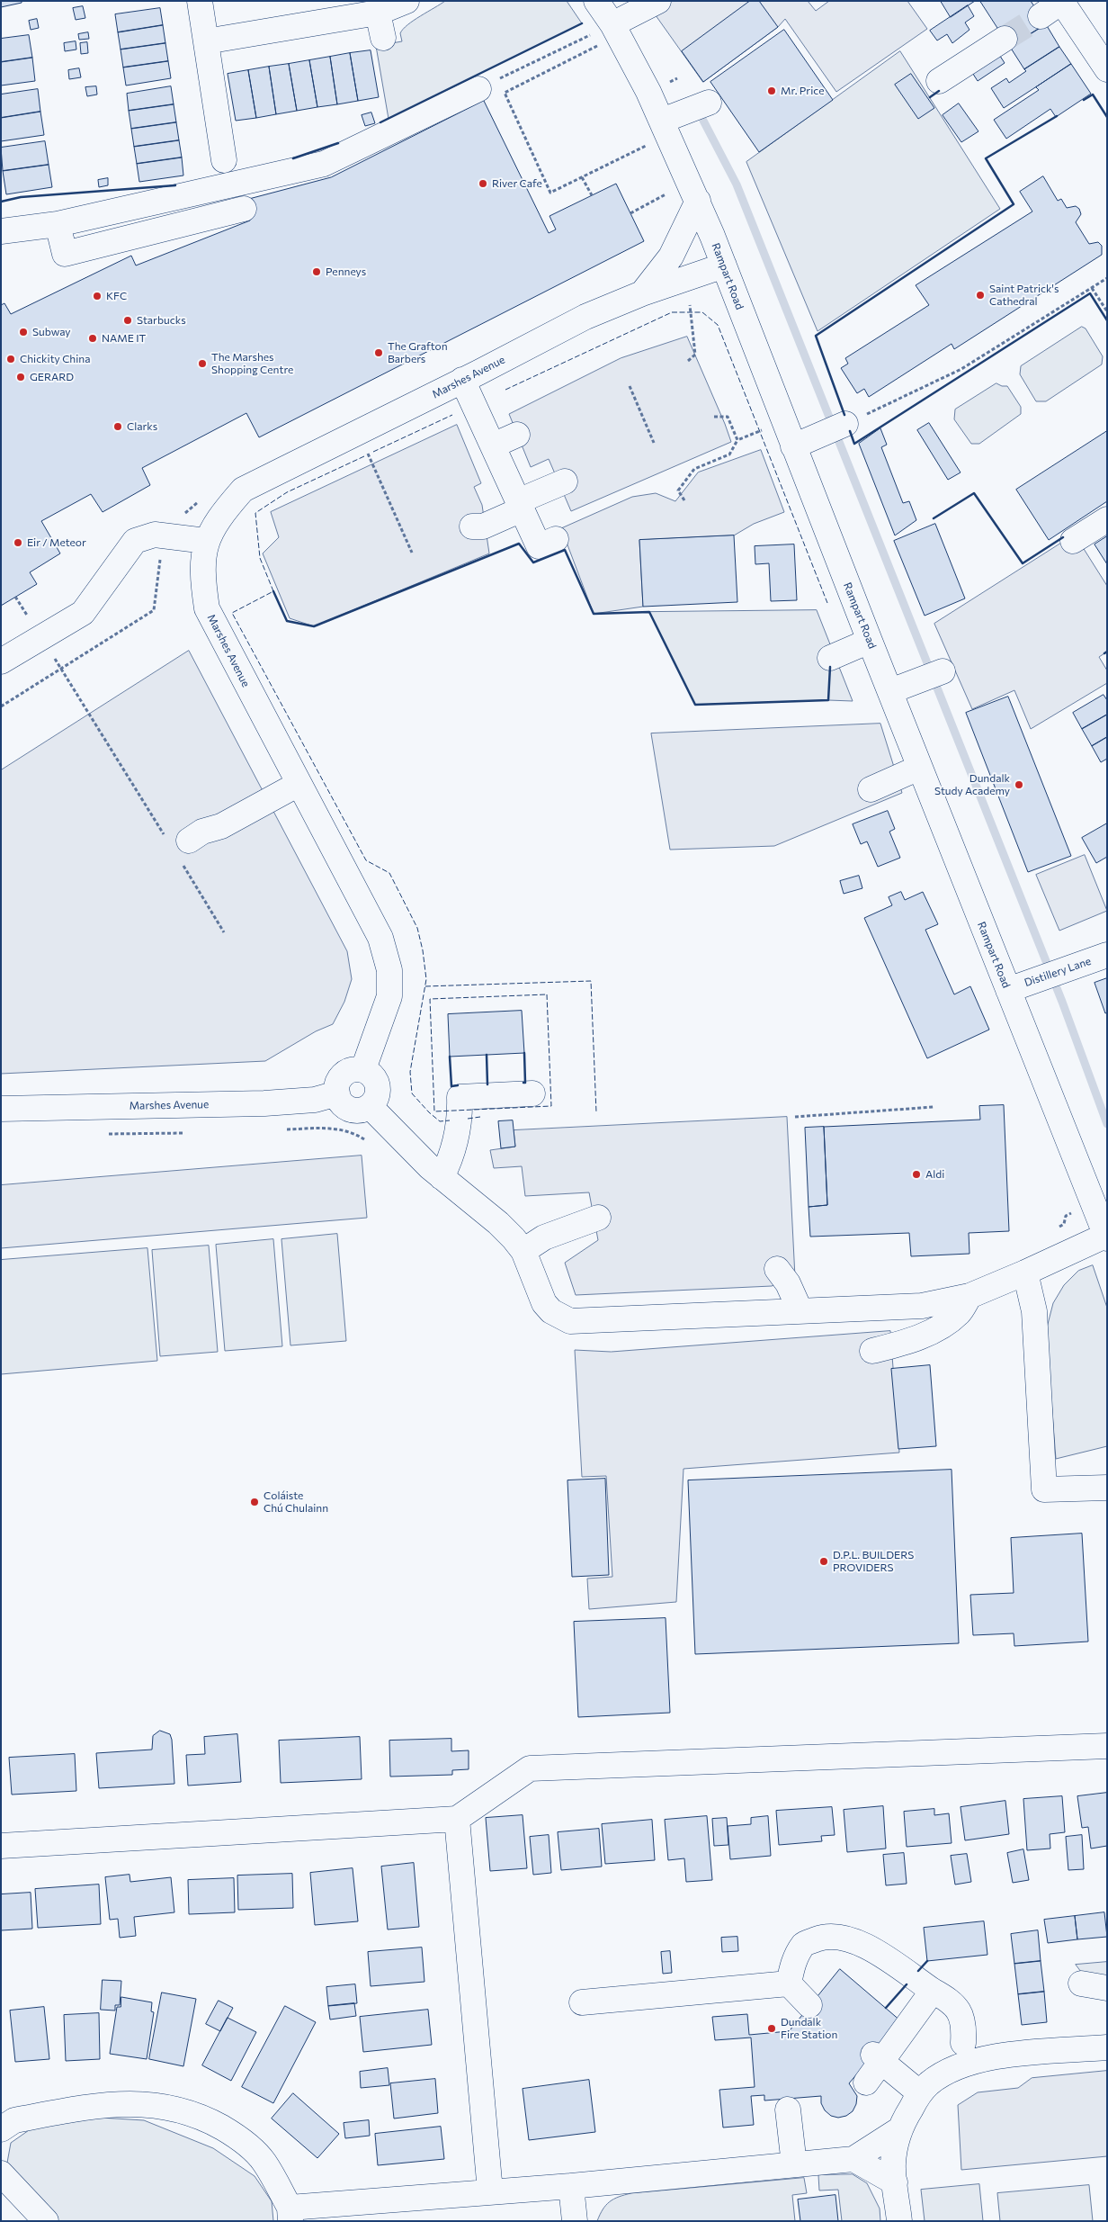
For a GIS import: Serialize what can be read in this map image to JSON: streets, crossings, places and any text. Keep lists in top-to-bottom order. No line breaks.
{"streets":{"street":["Rampart Road","Marshes Avenue","Distillery Lane"]},"crossings":[["Rampart Road","Marshes Avenue"],["Rampart Road","Distillery Lane"]],"places":["Mr. Price","River Cafe","Penneys","Saint Patrick's Cathedral","KFC","Starbucks","Subway","NAME IT","The Grafton Barbers","Chickity China","The Marshes Shopping Centre","GERARD","Clarks","Eir / Meteor","Dundalk Study Academy","Aldi","Coláiste Chú Chulainn","D.P.L. BUILDERS PROVIDERS","Dundalk Fire Station"]}
